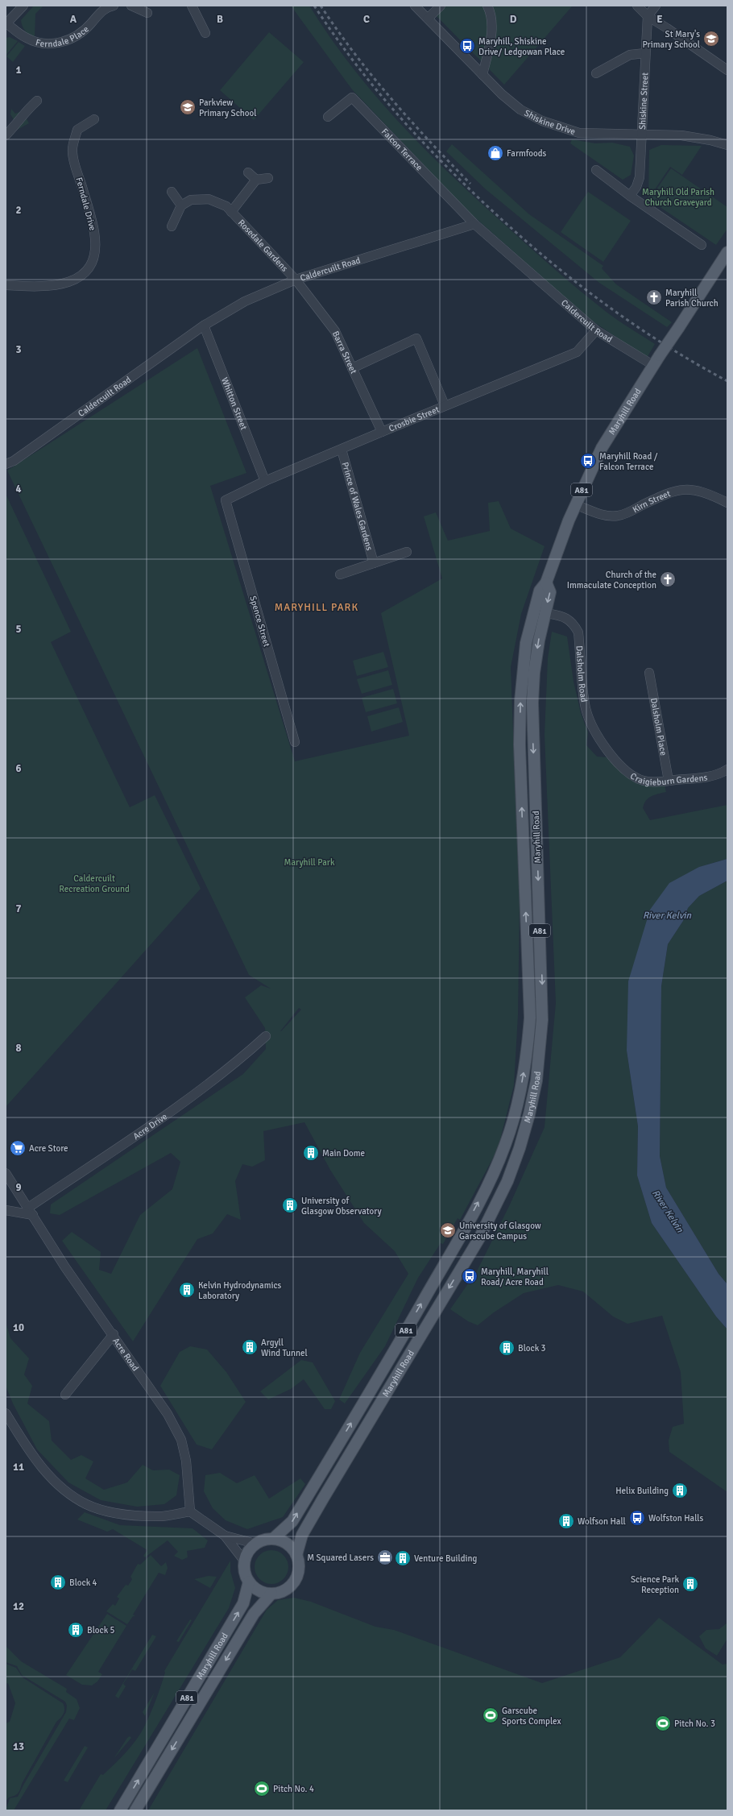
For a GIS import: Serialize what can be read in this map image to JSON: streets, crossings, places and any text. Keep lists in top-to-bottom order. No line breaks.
{"streets":{"main road":["Maryhill Road","A81"],"street":["Ferndale Place","Shiskine Street","Shiskine Drive","Falcon Terrace","Ferndale Drive","Rosedale Gardens","Caldercuilt Road","Barra Street","Whitton Street","Crosbie Street","Kirn Street","Prince of Wales Gardens","Spence Street","Dalsholm Road","Dalsholm Place","Craigieburn Gardens","Acre Drive","Acre Road"]},"crossings":[["Shiskine Street","Shiskine Drive"],["Falcon Terrace","Caldercuilt Road"],["Rosedale Gardens","Caldercuilt Road"],["Rosedale Gardens","Barra Street"],["Caldercuilt Road","Barra Street"],["Caldercuilt Road","Whitton Street"],["Caldercuilt Road","Maryhill Road"],["Caldercuilt Road","Crosbie Street"],["Barra Street","Crosbie Street"],["Whitton Street","Crosbie Street"],["Maryhill Road","A81"],["Maryhill Road","Kirn Street"],["Maryhill Road","Dalsholm Road"],["Crosbie Street","Prince of Wales Gardens"],["Crosbie Street","Spence Street"],["Dalsholm Road","Craigieburn Gardens"],["Dalsholm Place","Craigieburn Gardens"],["Acre Drive","Acre Road"]],"districts":["MARYHILL PARK"],"water":["River Kelvin"],"parks":["Maryhill Old Parish Church Graveyard","Maryhill Park","Caldercuilt Recreation Ground"],"places":{"school or university":["St Mary's Primary School","Parkview Primary School","University of Glasgow Garscube Campus"],"bus stop":["Maryhill, Shiskine Drive/ Ledgowan Place","Maryhill Road / Falcon Terrace","Maryhill, Maryhill Road/ Acre Road","Wolfston Halls"],"shop":["Farmfoods"],"church":["Maryhill Parish Church","Church of the Immaculate Conception"],"supermarket":["Acre Store"],"building":["Main Dome","University of Glasgow Observatory","Kelvin Hydrodynamics Laboratory","Argyll Wind Tunnel","Block 3","Helix Building","Wolfson Hall","Venture Building","Block 4","Science Park Reception","Block 5"],"office":["M Squared Lasers"],"sports":["Garscube Sports Complex","Pitch No. 3","Pitch No. 4"]},"grid":{"columns":["A","B","C","D","E"],"rows":["1","2","3","4","5","6","7","8","9","10","11","12","13"]}}
